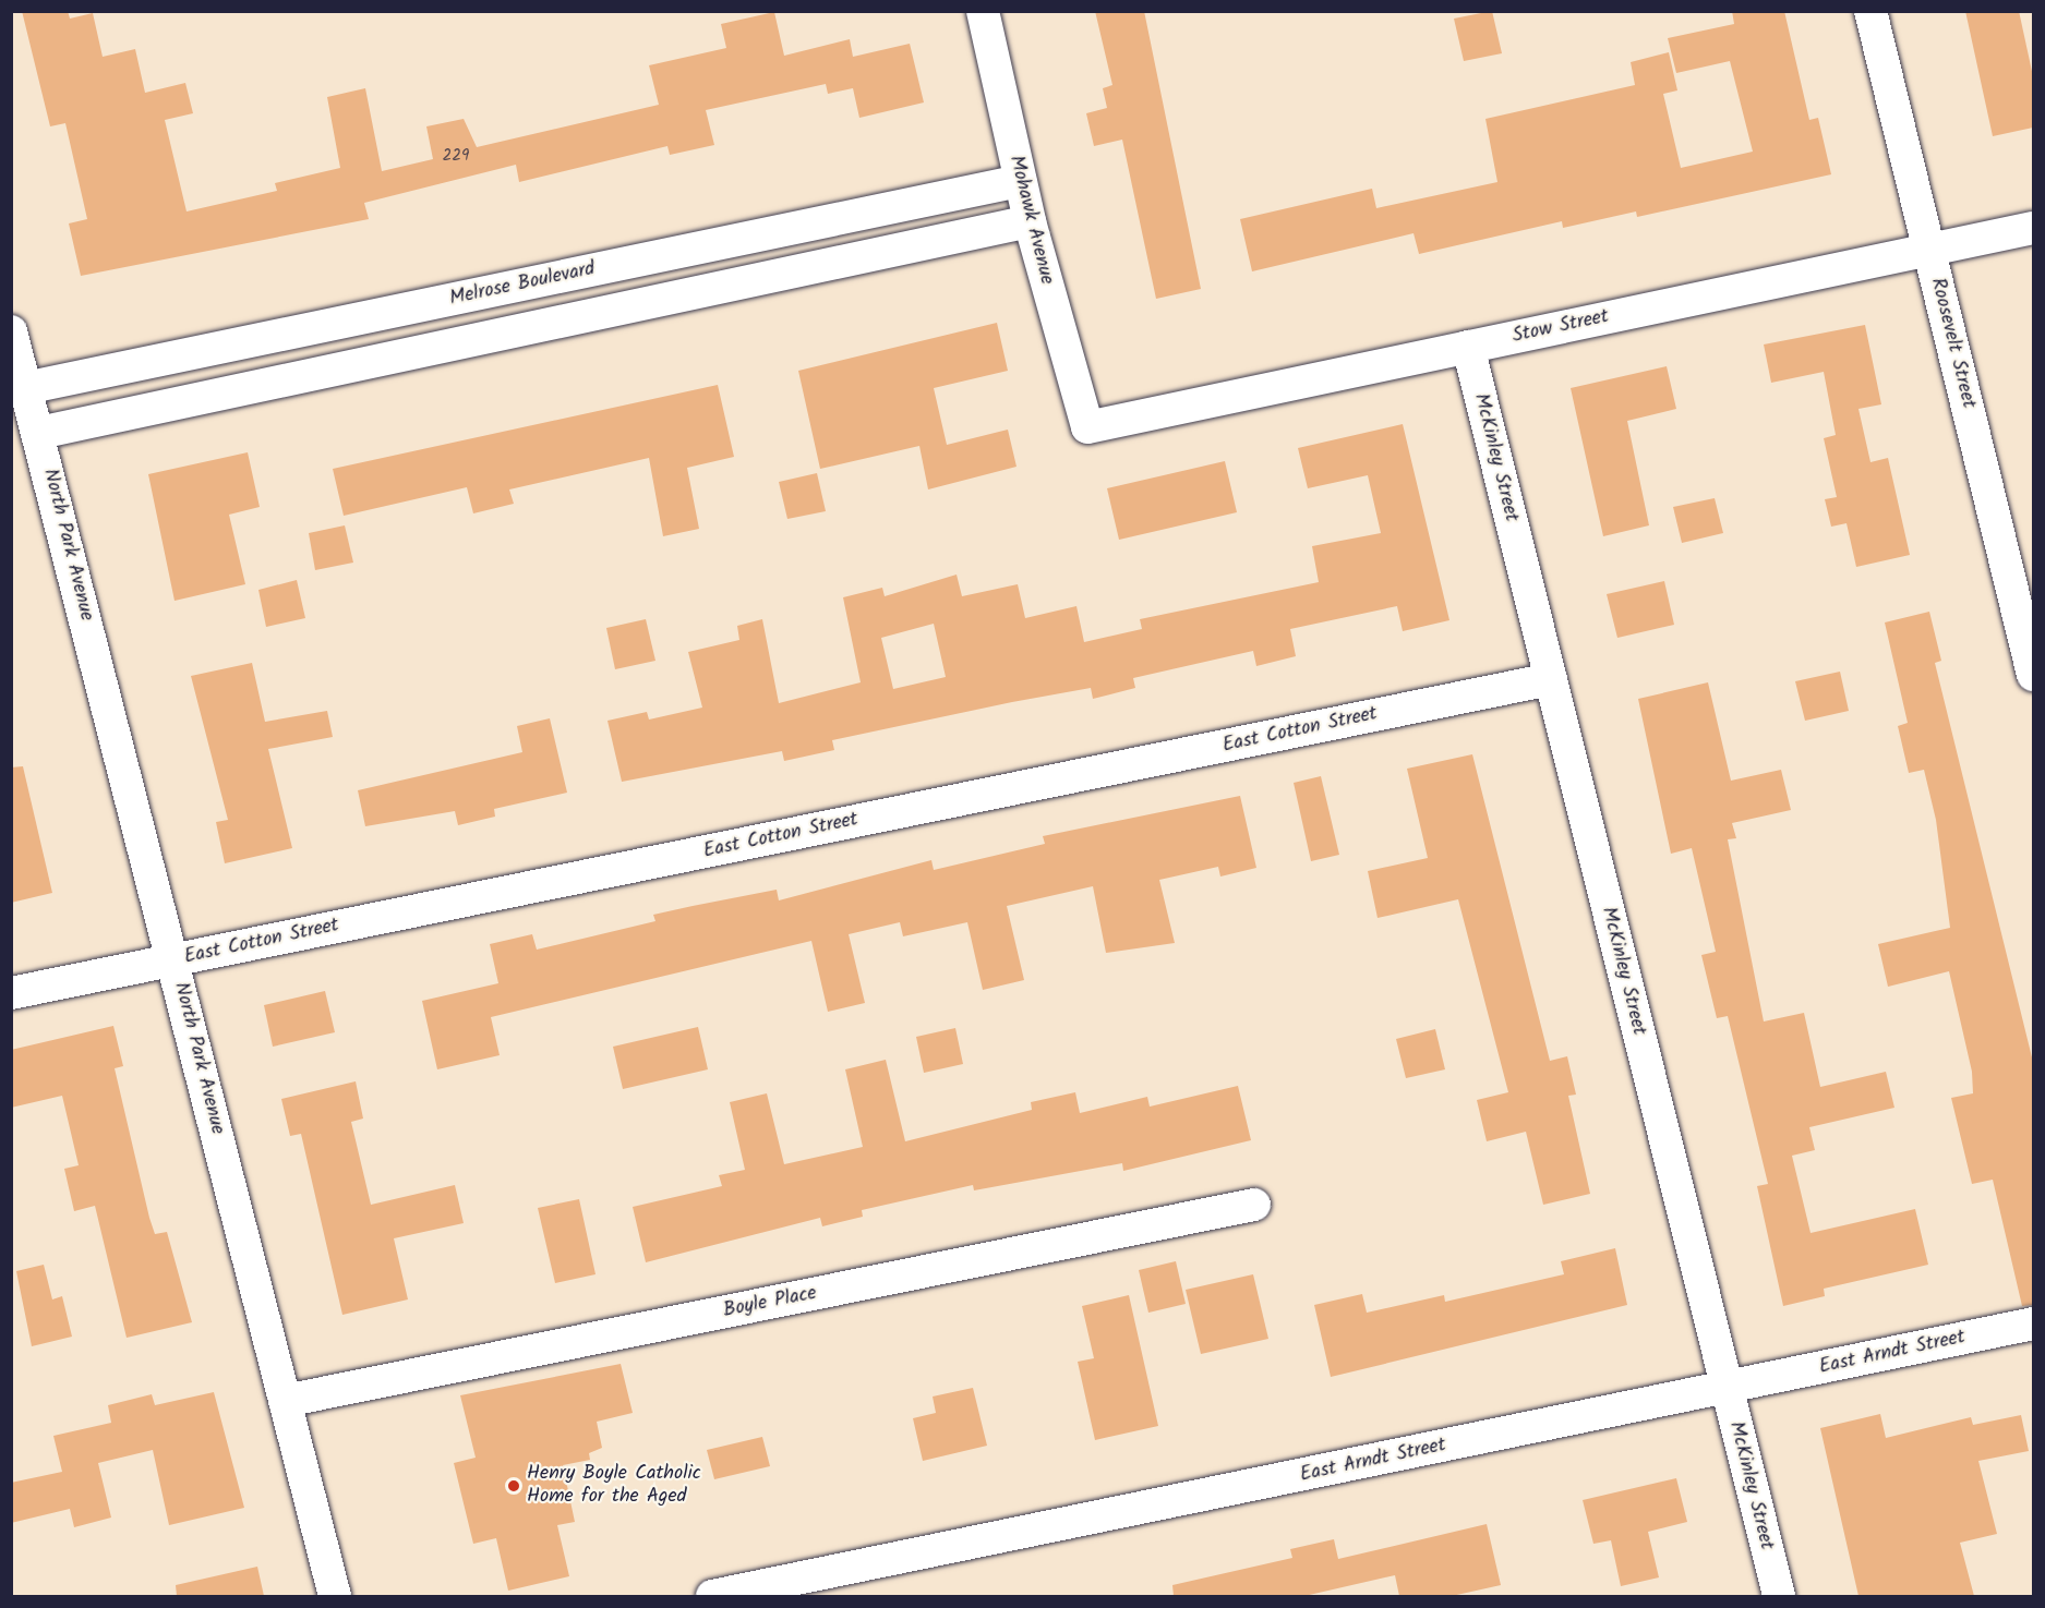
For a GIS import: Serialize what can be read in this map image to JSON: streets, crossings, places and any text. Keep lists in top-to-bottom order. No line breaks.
{"streets":{"street":["Mohawk Avenue","Melrose Boulevard","Stow Street","Roosevelt Street","McKinley Street","North Park Avenue","East Cotton Street","Boyle Place","East Arndt Street"]},"crossings":[["Mohawk Avenue","Melrose Boulevard"],["Mohawk Avenue","Stow Street"],["Melrose Boulevard","North Park Avenue"],["Stow Street","Roosevelt Street"],["Stow Street","McKinley Street"],["McKinley Street","East Cotton Street"],["McKinley Street","East Arndt Street"],["North Park Avenue","East Cotton Street"],["North Park Avenue","Boyle Place"]],"places":["Henry Boyle Catholic Home for the Aged"],"house_numbers":["229"]}
